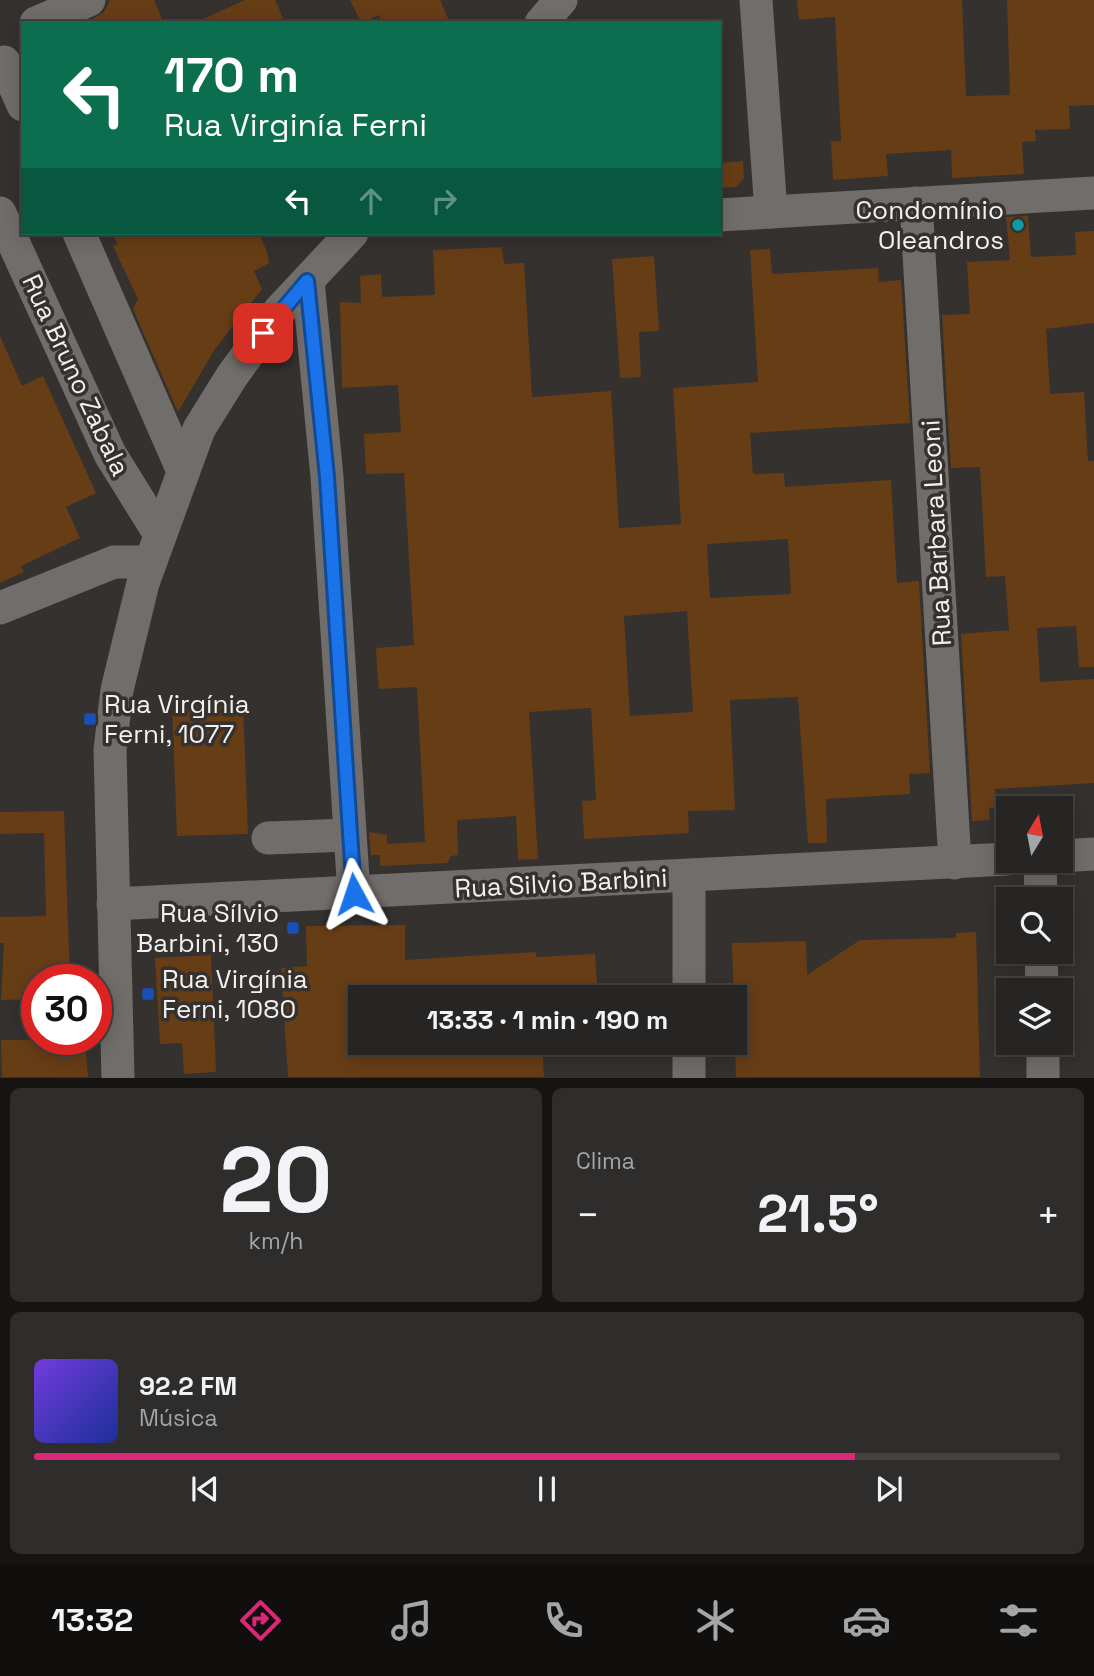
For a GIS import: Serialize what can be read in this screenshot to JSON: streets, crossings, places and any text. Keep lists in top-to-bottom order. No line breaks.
{"streets":{"street":["Rua Bruno Zabala","Rua Barbara Leoni","Rua Silvio Barbini"]},"crossings":[["Rua Barbara Leoni","Rua Silvio Barbini"]],"places":{"other":["Condomínio Oleandros"],"transit":["Rua Virgínia Ferni, 1077","Rua Sílvio Barbini, 130","Rua Virgínia Ferni, 1080"]},"north":"top","page":{"turn":["170 m","Rua Virginía Ferni"],"limit":"30","trip":"13:33 · 1 min · 190 m","tile":[["20","km/h"],"Clima"],"heat":["−","21.5°","+"],"song":["92.2 FM","Música"],"tabs":"13:32"}}
